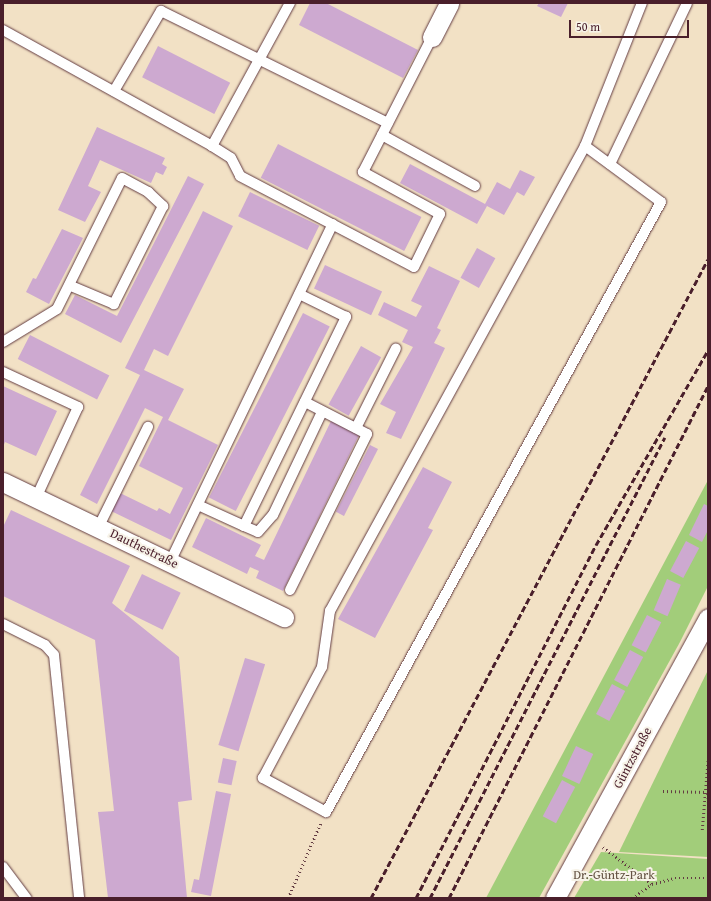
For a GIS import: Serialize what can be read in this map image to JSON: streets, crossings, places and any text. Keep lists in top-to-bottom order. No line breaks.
{"streets":{"street":["Dauthestraße","Güntzstraße"]},"parks":["Dr.-Güntz-Park"],"scale_bar":"50 m"}
